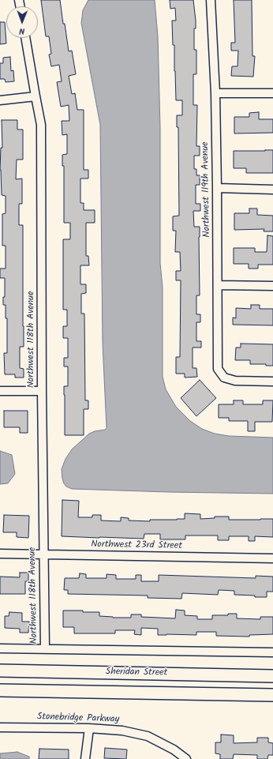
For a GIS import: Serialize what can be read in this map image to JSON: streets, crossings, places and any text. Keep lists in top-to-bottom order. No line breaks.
{"streets":{"main road":["Sheridan Street"],"street":["Northwest 119th Avenue","Northwest 118th Avenue","Northwest 23rd Street","Stonebridge Parkway"]},"crossings":[["Northwest 118th Avenue","Northwest 23rd Street"]],"north":"bottom"}
